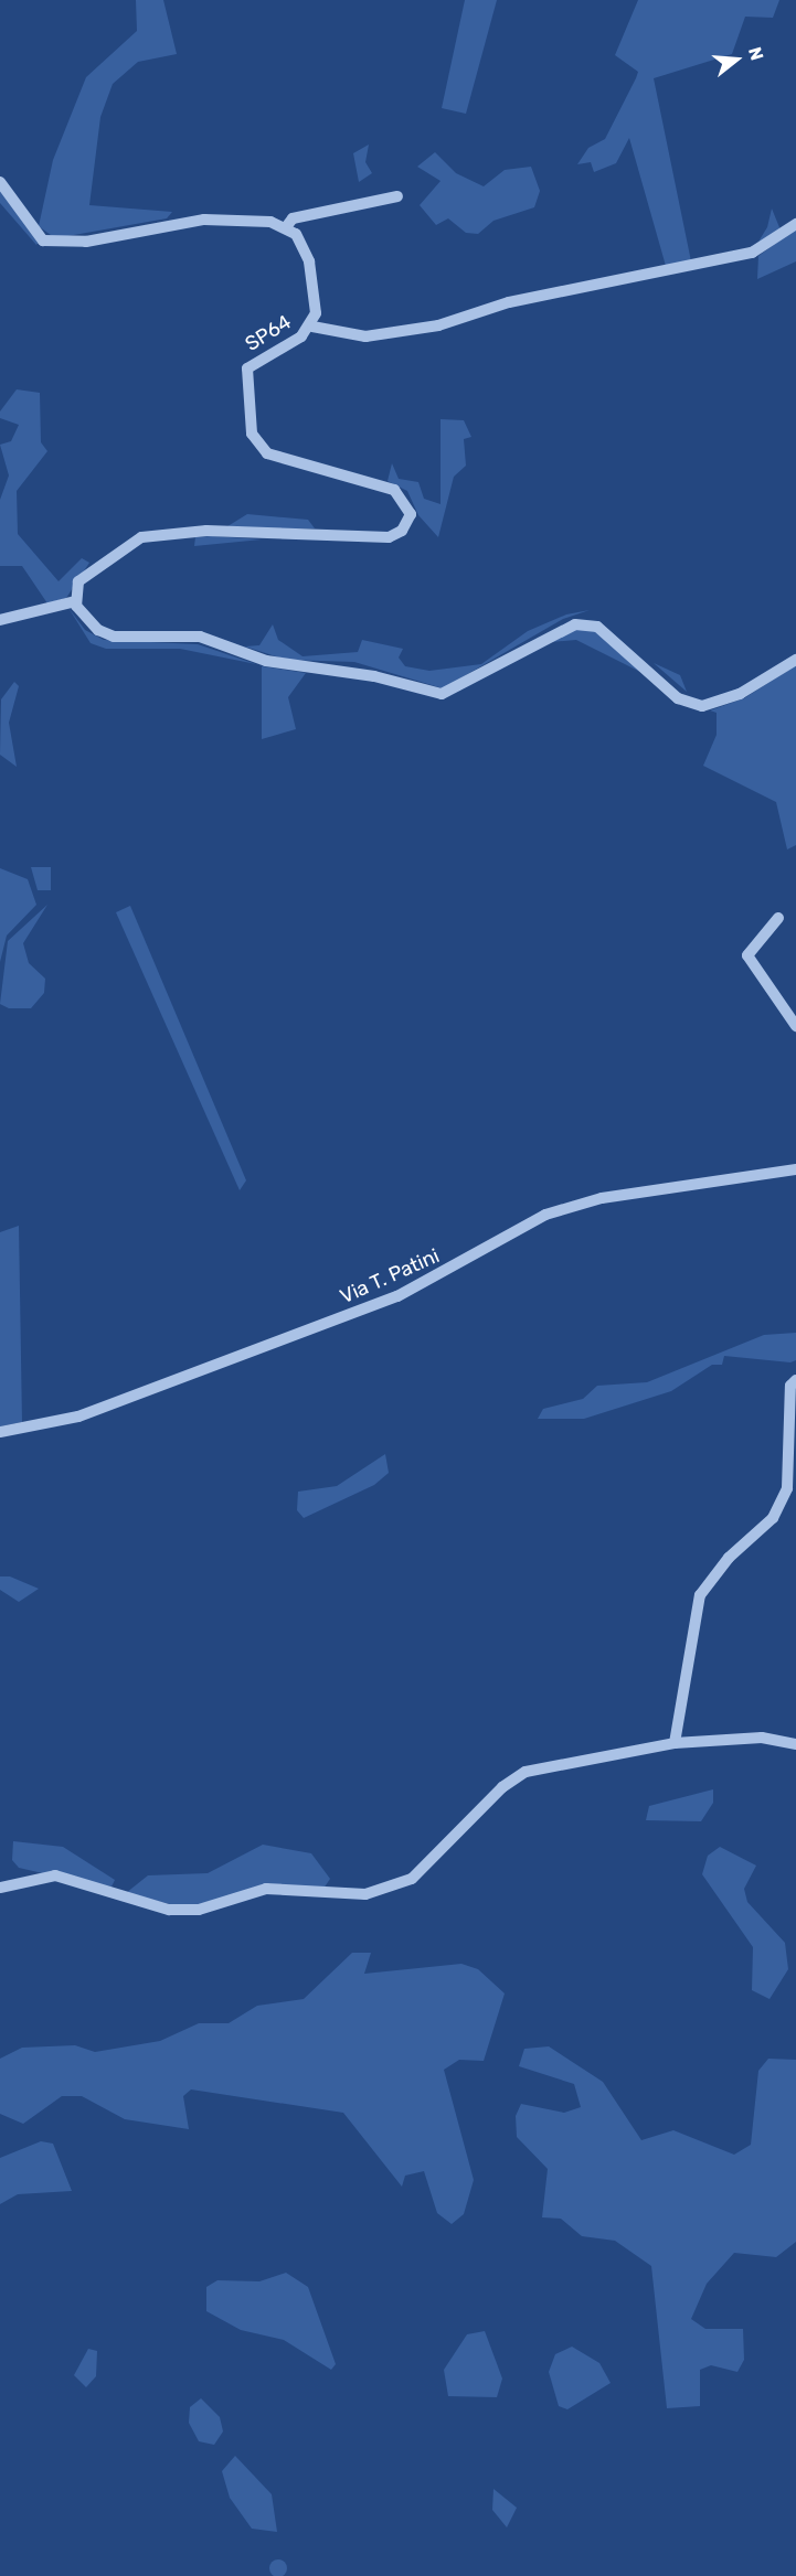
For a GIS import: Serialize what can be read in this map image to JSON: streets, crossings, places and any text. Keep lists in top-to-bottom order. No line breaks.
{"streets":{"street":["SP64","Via T. Patini"]},"north":"right"}
